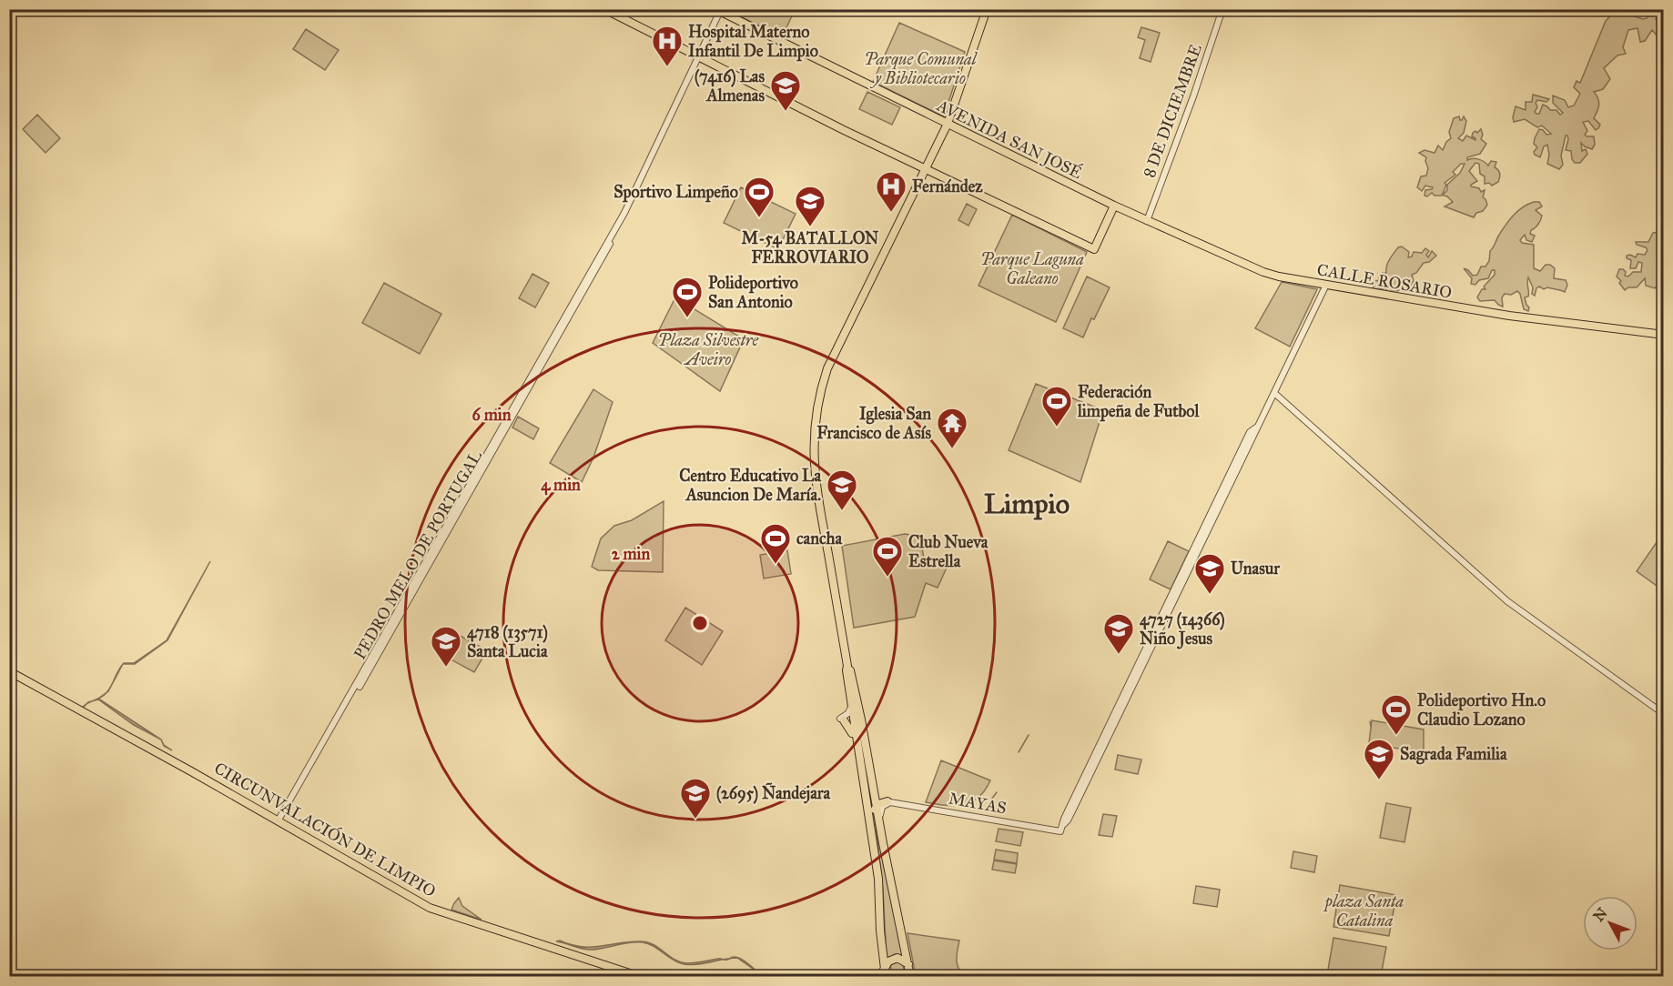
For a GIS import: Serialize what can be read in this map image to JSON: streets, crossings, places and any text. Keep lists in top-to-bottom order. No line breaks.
{"streets":{"highway":["CIRCUNVALACIÓN DE LIMPIO"],"main road":["AVENIDA SAN JOSÉ","CALLE ROSARIO"],"street":["8 DE DICIEMBRE","PEDRO MELO DE PORTUGAL","MAYAS"]},"crossings":[["8 DE DICIEMBRE","CALLE ROSARIO"],["AVENIDA SAN JOSÉ","CALLE ROSARIO"],["AVENIDA SAN JOSÉ","PEDRO MELO DE PORTUGAL"],["PEDRO MELO DE PORTUGAL","CIRCUNVALACIÓN DE LIMPIO"]],"districts":["Limpio"],"parks":["Parque Comunal y Bibliotecario","Parque Laguna Galeano","Plaza Silvestre Aveiro","plaza Santa Catalina"],"places":{"hospital":["Hospital Materno Infantil De Limpio","Fernández"],"school or university":["(7416) Las Almenas","M-54 BATALLON FERROVIARIO","Centro Educativo La Asuncion De María.","Unasur","4727 (14366) Niño Jesus","4718 (13571) Santa Lucia","Sagrada Familia","(2695) Ñandejara"],"sports":["Sportivo Limpeño","Polideportivo San Antonio","Federación limpeña de Futbol","cancha","Club Nueva Estrella","Polideportivo Hn.o Claudio Lozano"],"temple":["Iglesia San Francisco de Asís"]},"north":"top left","rings":["6 min","4 min","2 min"]}
